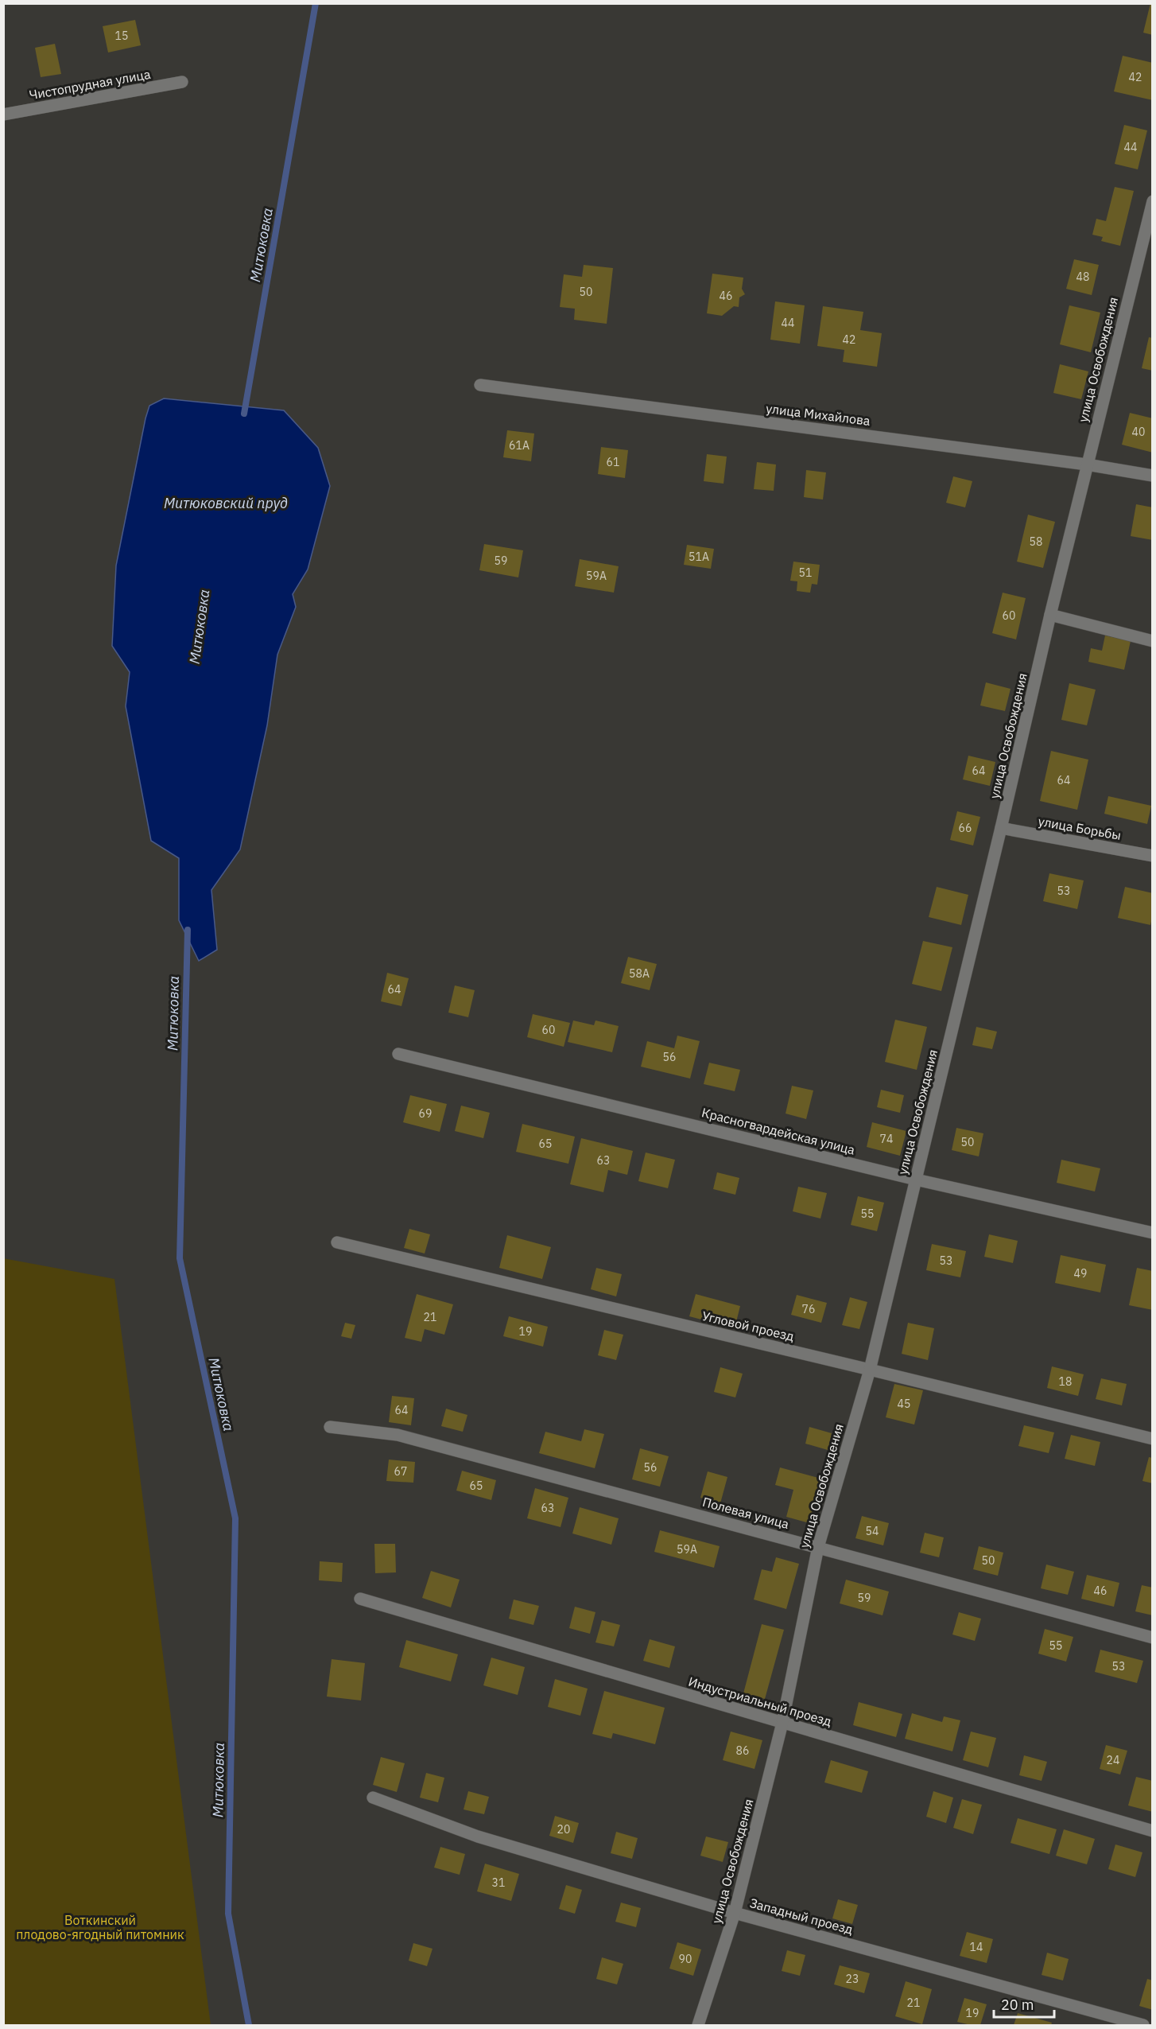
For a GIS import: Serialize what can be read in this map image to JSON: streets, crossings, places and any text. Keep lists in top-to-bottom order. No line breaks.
{"streets":{"street":["Чистопрудная улица","улица Освобождения","улица Михайлова","улица Борьбы","Красногвардейская улица","Угловой проезд","Полевая улица","Индустриальный проезд","Западный проезд"]},"crossings":[["улица Освобождения","улица Михайлова"],["улица Освобождения","улица Борьбы"],["улица Освобождения","Красногвардейская улица"],["улица Освобождения","Угловой проезд"],["улица Освобождения","Полевая улица"],["улица Освобождения","Индустриальный проезд"],["улица Освобождения","Западный проезд"]],"water":["Митюковка","Митюковский пруд"],"parks":["Воткинский плодово-ягодный питомник"],"house_numbers":["15","42","44","48","50","46","44","42","40","61А","61","58","51А","59","51","59А","60","64","64","66","53","58А","64","60","56","69","74","50","65","63","55","53","49","76","21","19","18","45","64","56","67","65","63","54","59А","50","46","59","55","53","86","24","20","31","14","90","23","21","19"],"scale_bar":"20 m"}
